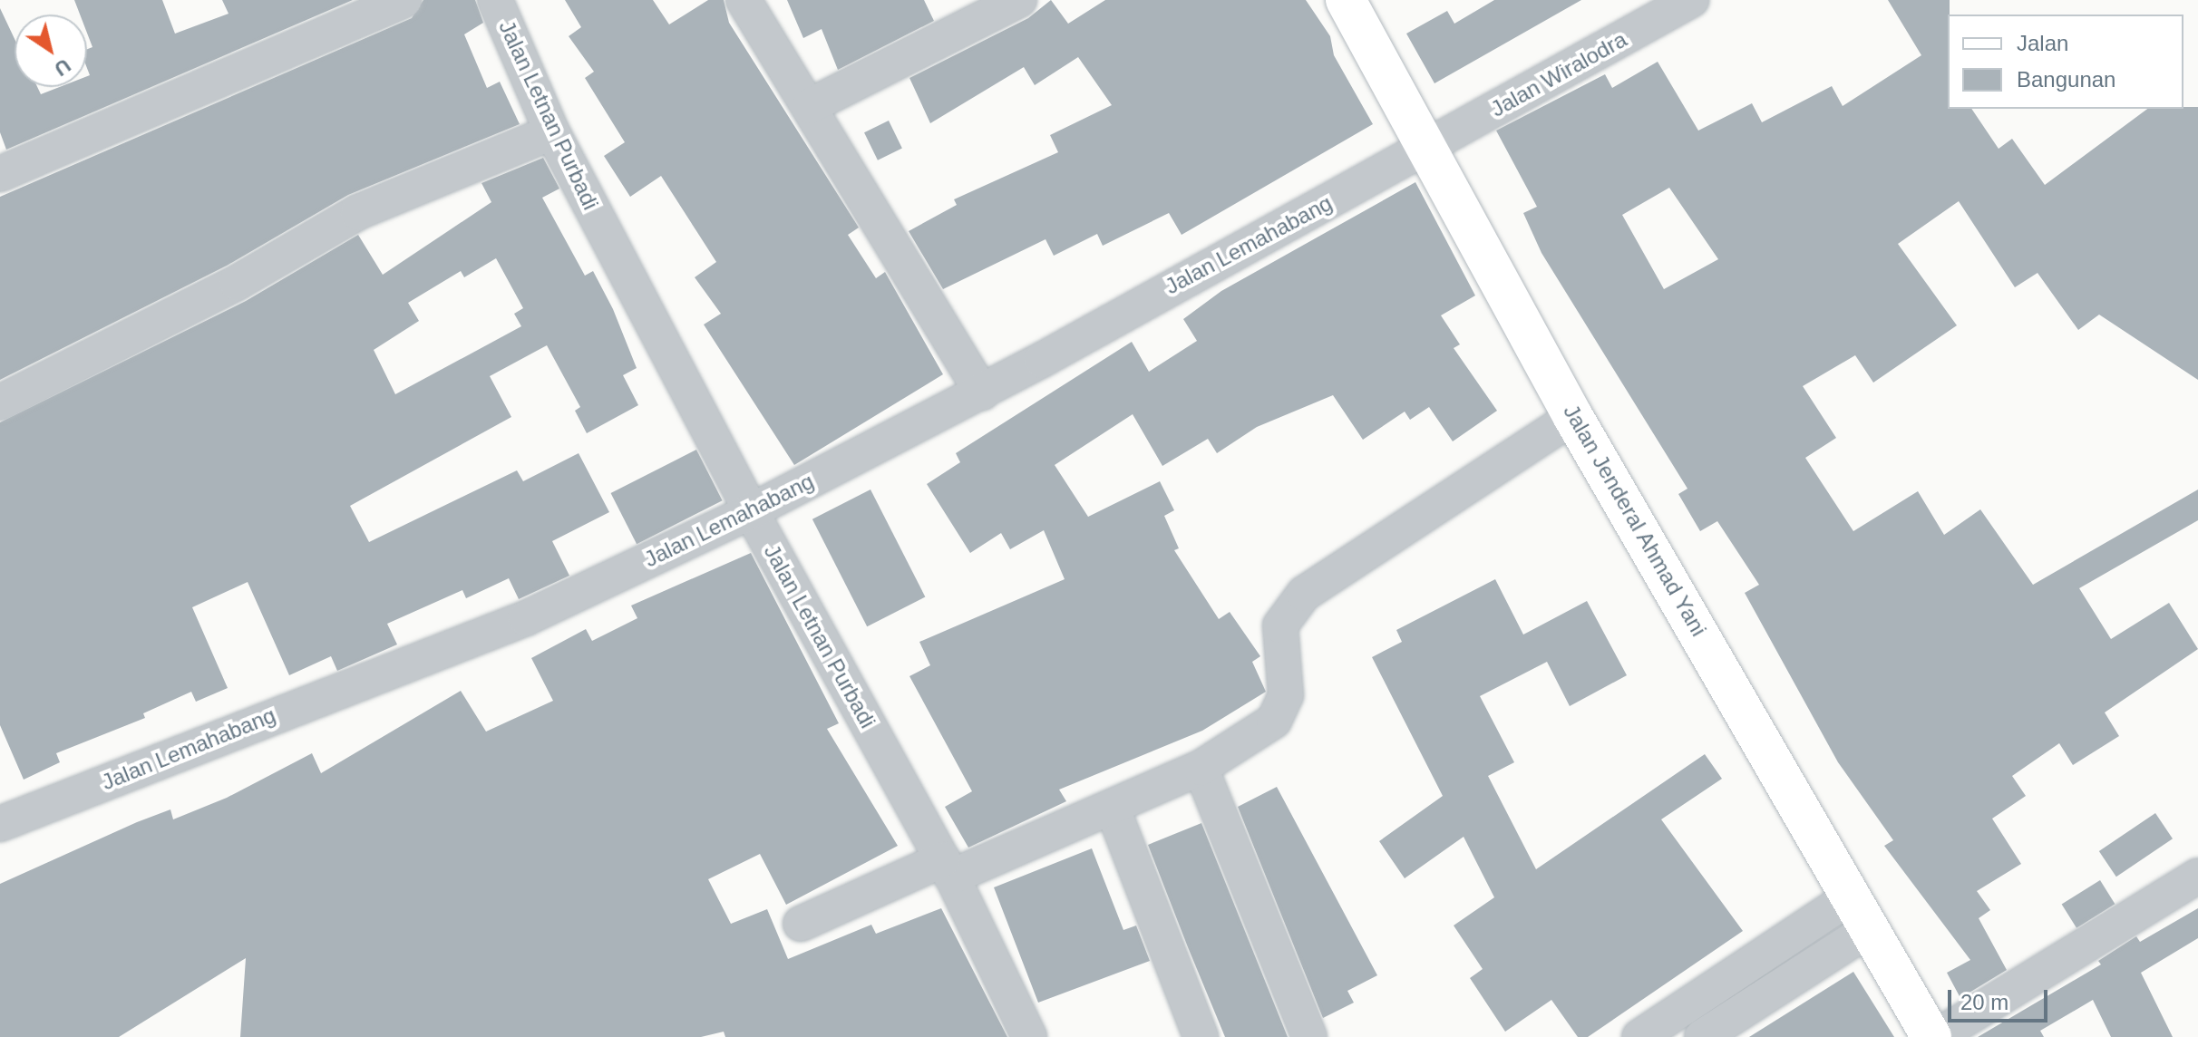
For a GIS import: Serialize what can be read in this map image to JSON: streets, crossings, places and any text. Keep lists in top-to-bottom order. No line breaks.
{"streets":{"main road":["Jalan Jenderal Ahmad Yani"],"street":["Jalan Wiralodra","Jalan Letnan Purbadi","Jalan Lemahabang"]},"crossings":[["Jalan Wiralodra","Jalan Lemahabang"],["Jalan Wiralodra","Jalan Jenderal Ahmad Yani"],["Jalan Letnan Purbadi","Jalan Lemahabang"],["Jalan Lemahabang","Jalan Jenderal Ahmad Yani"]],"legend":["Jalan","Bangunan"],"scale_bar":"20 m","north":"bottom right"}
